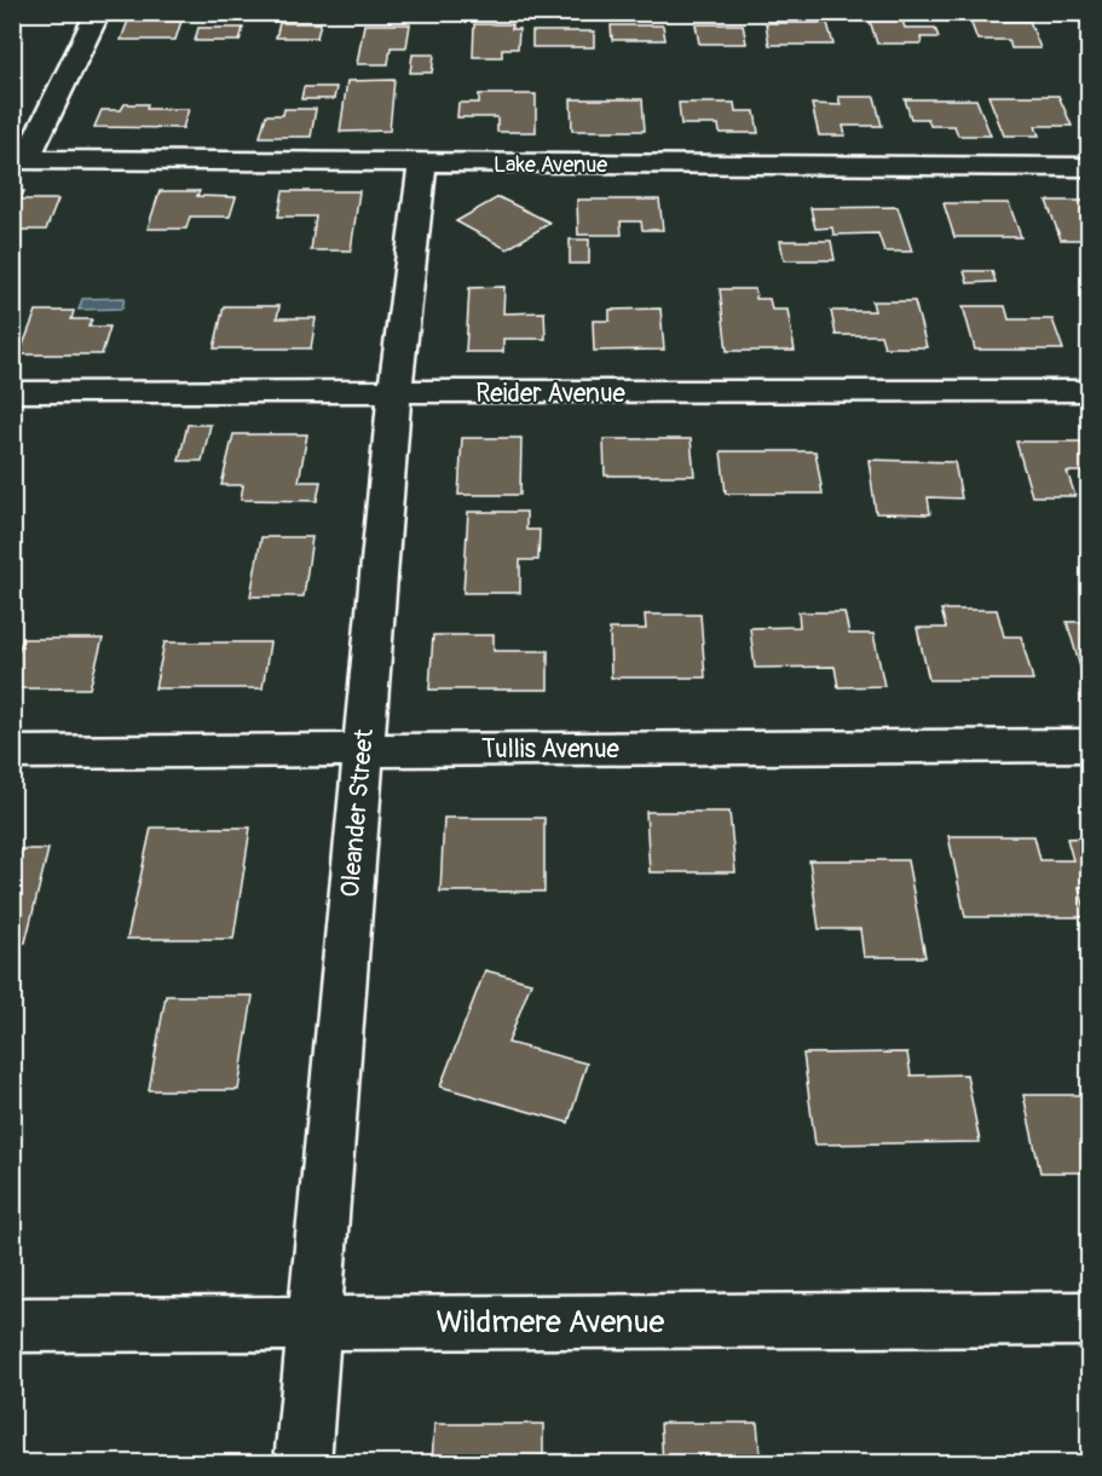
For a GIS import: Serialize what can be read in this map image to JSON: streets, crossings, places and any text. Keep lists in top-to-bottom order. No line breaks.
{"streets":{"street":["Lake Avenue","Reider Avenue","Tullis Avenue","Oleander Street","Wildmere Avenue"]},"crossings":[["Lake Avenue","Oleander Street"],["Reider Avenue","Oleander Street"],["Tullis Avenue","Oleander Street"],["Oleander Street","Wildmere Avenue"]]}
